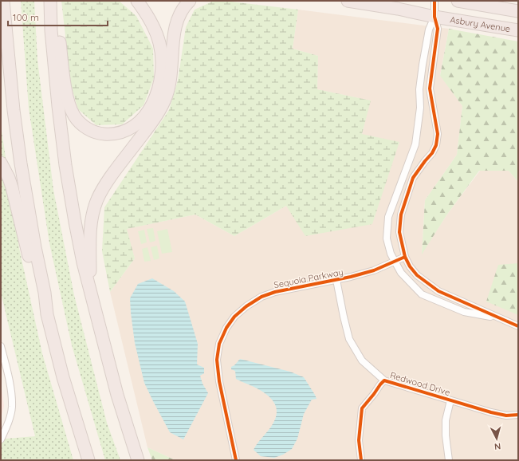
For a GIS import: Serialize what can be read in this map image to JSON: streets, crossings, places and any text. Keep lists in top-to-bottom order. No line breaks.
{"streets":{"highway":["Asbury Avenue"],"street":["Sequoia Parkway","Redwood Drive"]},"scale_bar":"100 m","north":"bottom"}
